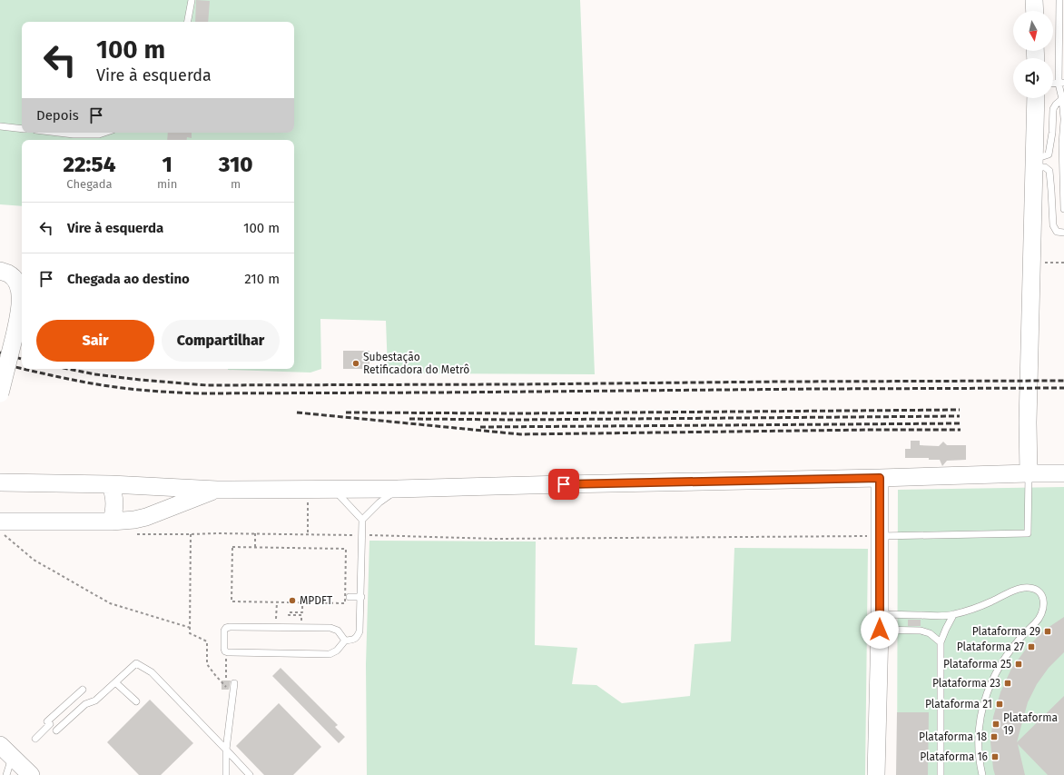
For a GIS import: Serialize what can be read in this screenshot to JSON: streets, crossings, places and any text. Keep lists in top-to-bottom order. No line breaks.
{"places":{"other":["Subestação Retificadora do Metrô","MPDFT"],"transit":["Plataforma 29","Plataforma 27","Plataforma 25","Plataforma 23","Plataforma 21","Plataforma 19","Plataforma 18","Plataforma 16"]},"north":"bottom","page":{"turn":["100 m","Vire à esquerda"],"then":"Depois","eta":["22:54","Chegada","1","min","310","m"],"list":[{"name":"Vire à esquerda","value":"100 m"},{"name":"Chegada ao destino","value":"210 m"}],"buttons":["Sair","Compartilhar"]}}
